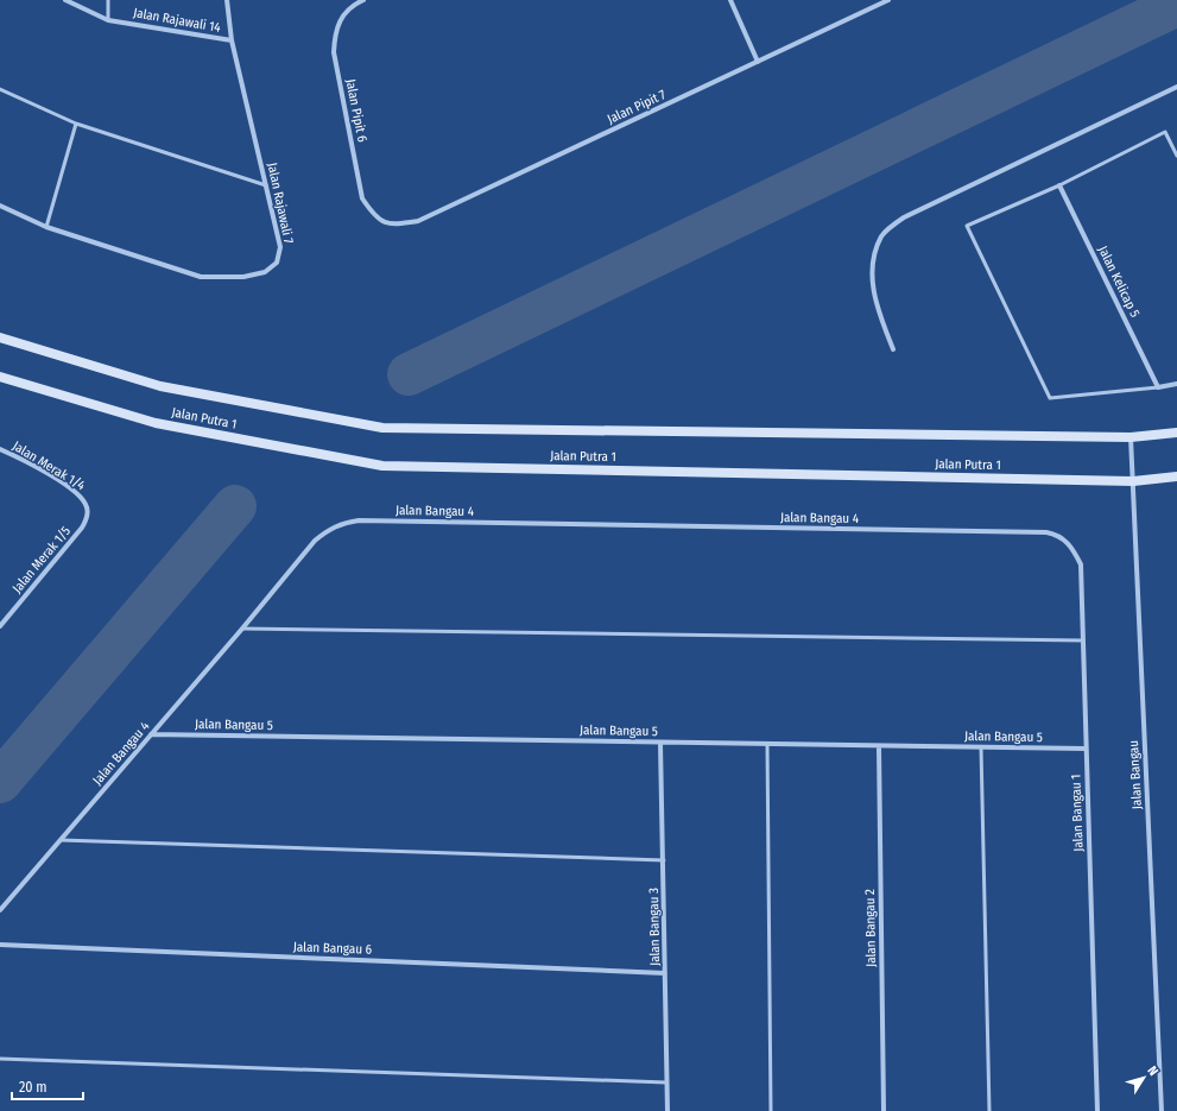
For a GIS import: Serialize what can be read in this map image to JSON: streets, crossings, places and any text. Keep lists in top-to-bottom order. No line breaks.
{"streets":{"main road":["Jalan Putra 1"],"street":["Jalan Rajawali 14","Jalan Pipit 7","Jalan Pipit 6","Jalan Rajawali 7","Jalan Kelicap 5","Jalan Merak 1/4","Jalan Bangau 4","Jalan Merak 1/5","Jalan Bangau 5","Jalan Bangau","Jalan Bangau 1","Jalan Bangau 3","Jalan Bangau 2","Jalan Bangau 6"]},"crossings":[["Jalan Rajawali 14","Jalan Rajawali 7"],["Jalan Pipit 7","Jalan Pipit 6"],["Jalan Putra 1","Jalan Bangau"],["Jalan Merak 1/4","Jalan Merak 1/5"],["Jalan Bangau 4","Jalan Bangau 5"],["Jalan Bangau 4","Jalan Bangau 1"],["Jalan Bangau 5","Jalan Bangau 1"],["Jalan Bangau 5","Jalan Bangau 3"],["Jalan Bangau 5","Jalan Bangau 2"],["Jalan Bangau 3","Jalan Bangau 6"]],"scale_bar":"20 m","north":"top right"}
